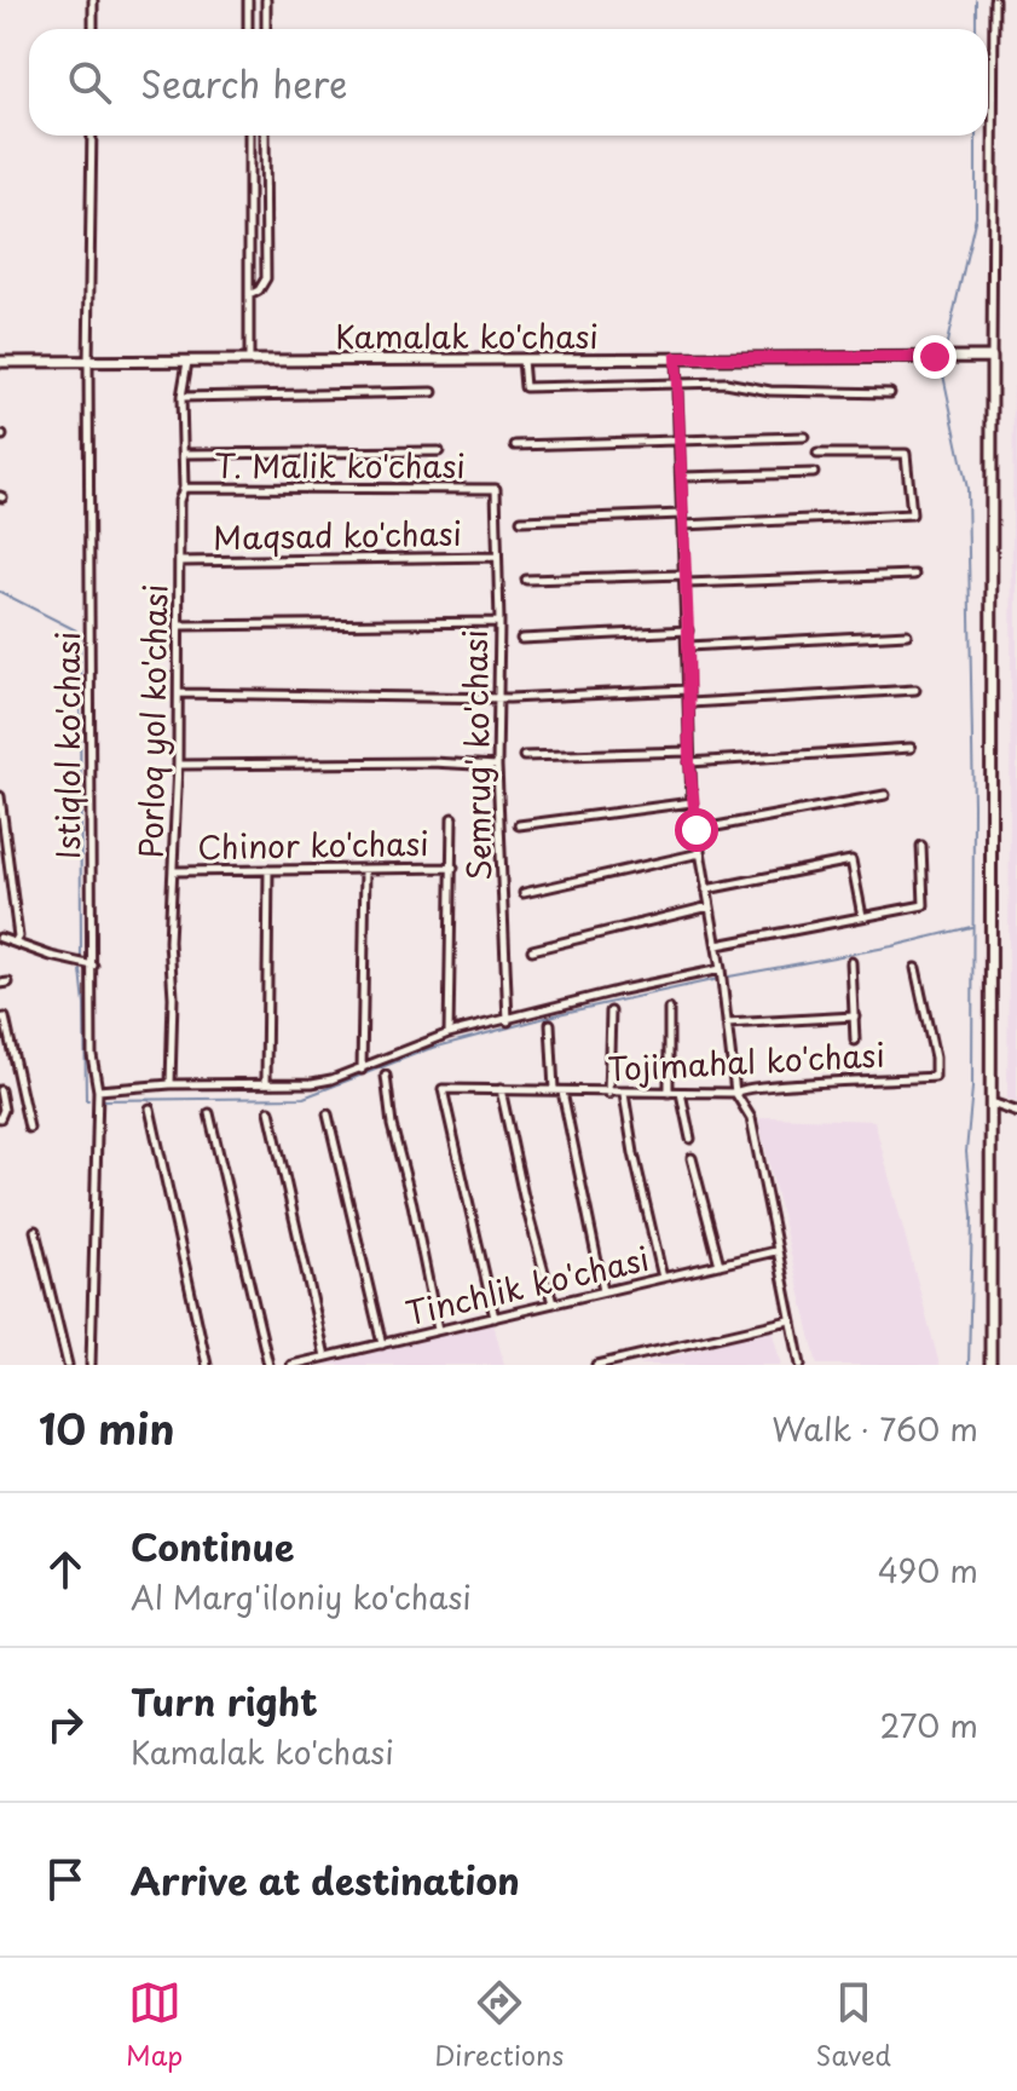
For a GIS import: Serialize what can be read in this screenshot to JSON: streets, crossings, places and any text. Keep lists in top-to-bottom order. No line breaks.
{"streets":{"main road":["Kamalak ko'chasi"],"street":["T. Malik ko'chasi","Maqsad ko'chasi","Porloq yol ko'chasi","Istiqlol ko'chasi","Semrug' ko'chasi","Chinor ko'chasi","Tojimahal ko'chasi","Tinchlik ko'chasi"]},"crossings":[["Kamalak ko'chasi","Porloq yol ko'chasi"],["Kamalak ko'chasi","Istiqlol ko'chasi"],["T. Malik ko'chasi","Porloq yol ko'chasi"],["T. Malik ko'chasi","Semrug' ko'chasi"],["Maqsad ko'chasi","Porloq yol ko'chasi"],["Maqsad ko'chasi","Semrug' ko'chasi"],["Porloq yol ko'chasi","Chinor ko'chasi"],["Tojimahal ko'chasi","Tinchlik ko'chasi"]],"page":{"search":"Search here","heading":["10 min","Walk · 760 m"],"list":[["Continue","Al Marg'iloniy ko'chasi","490 m"],["Turn right","Kamalak ko'chasi","270 m"],"Arrive at destination"],"nav":["Map","Directions","Saved"]}}
